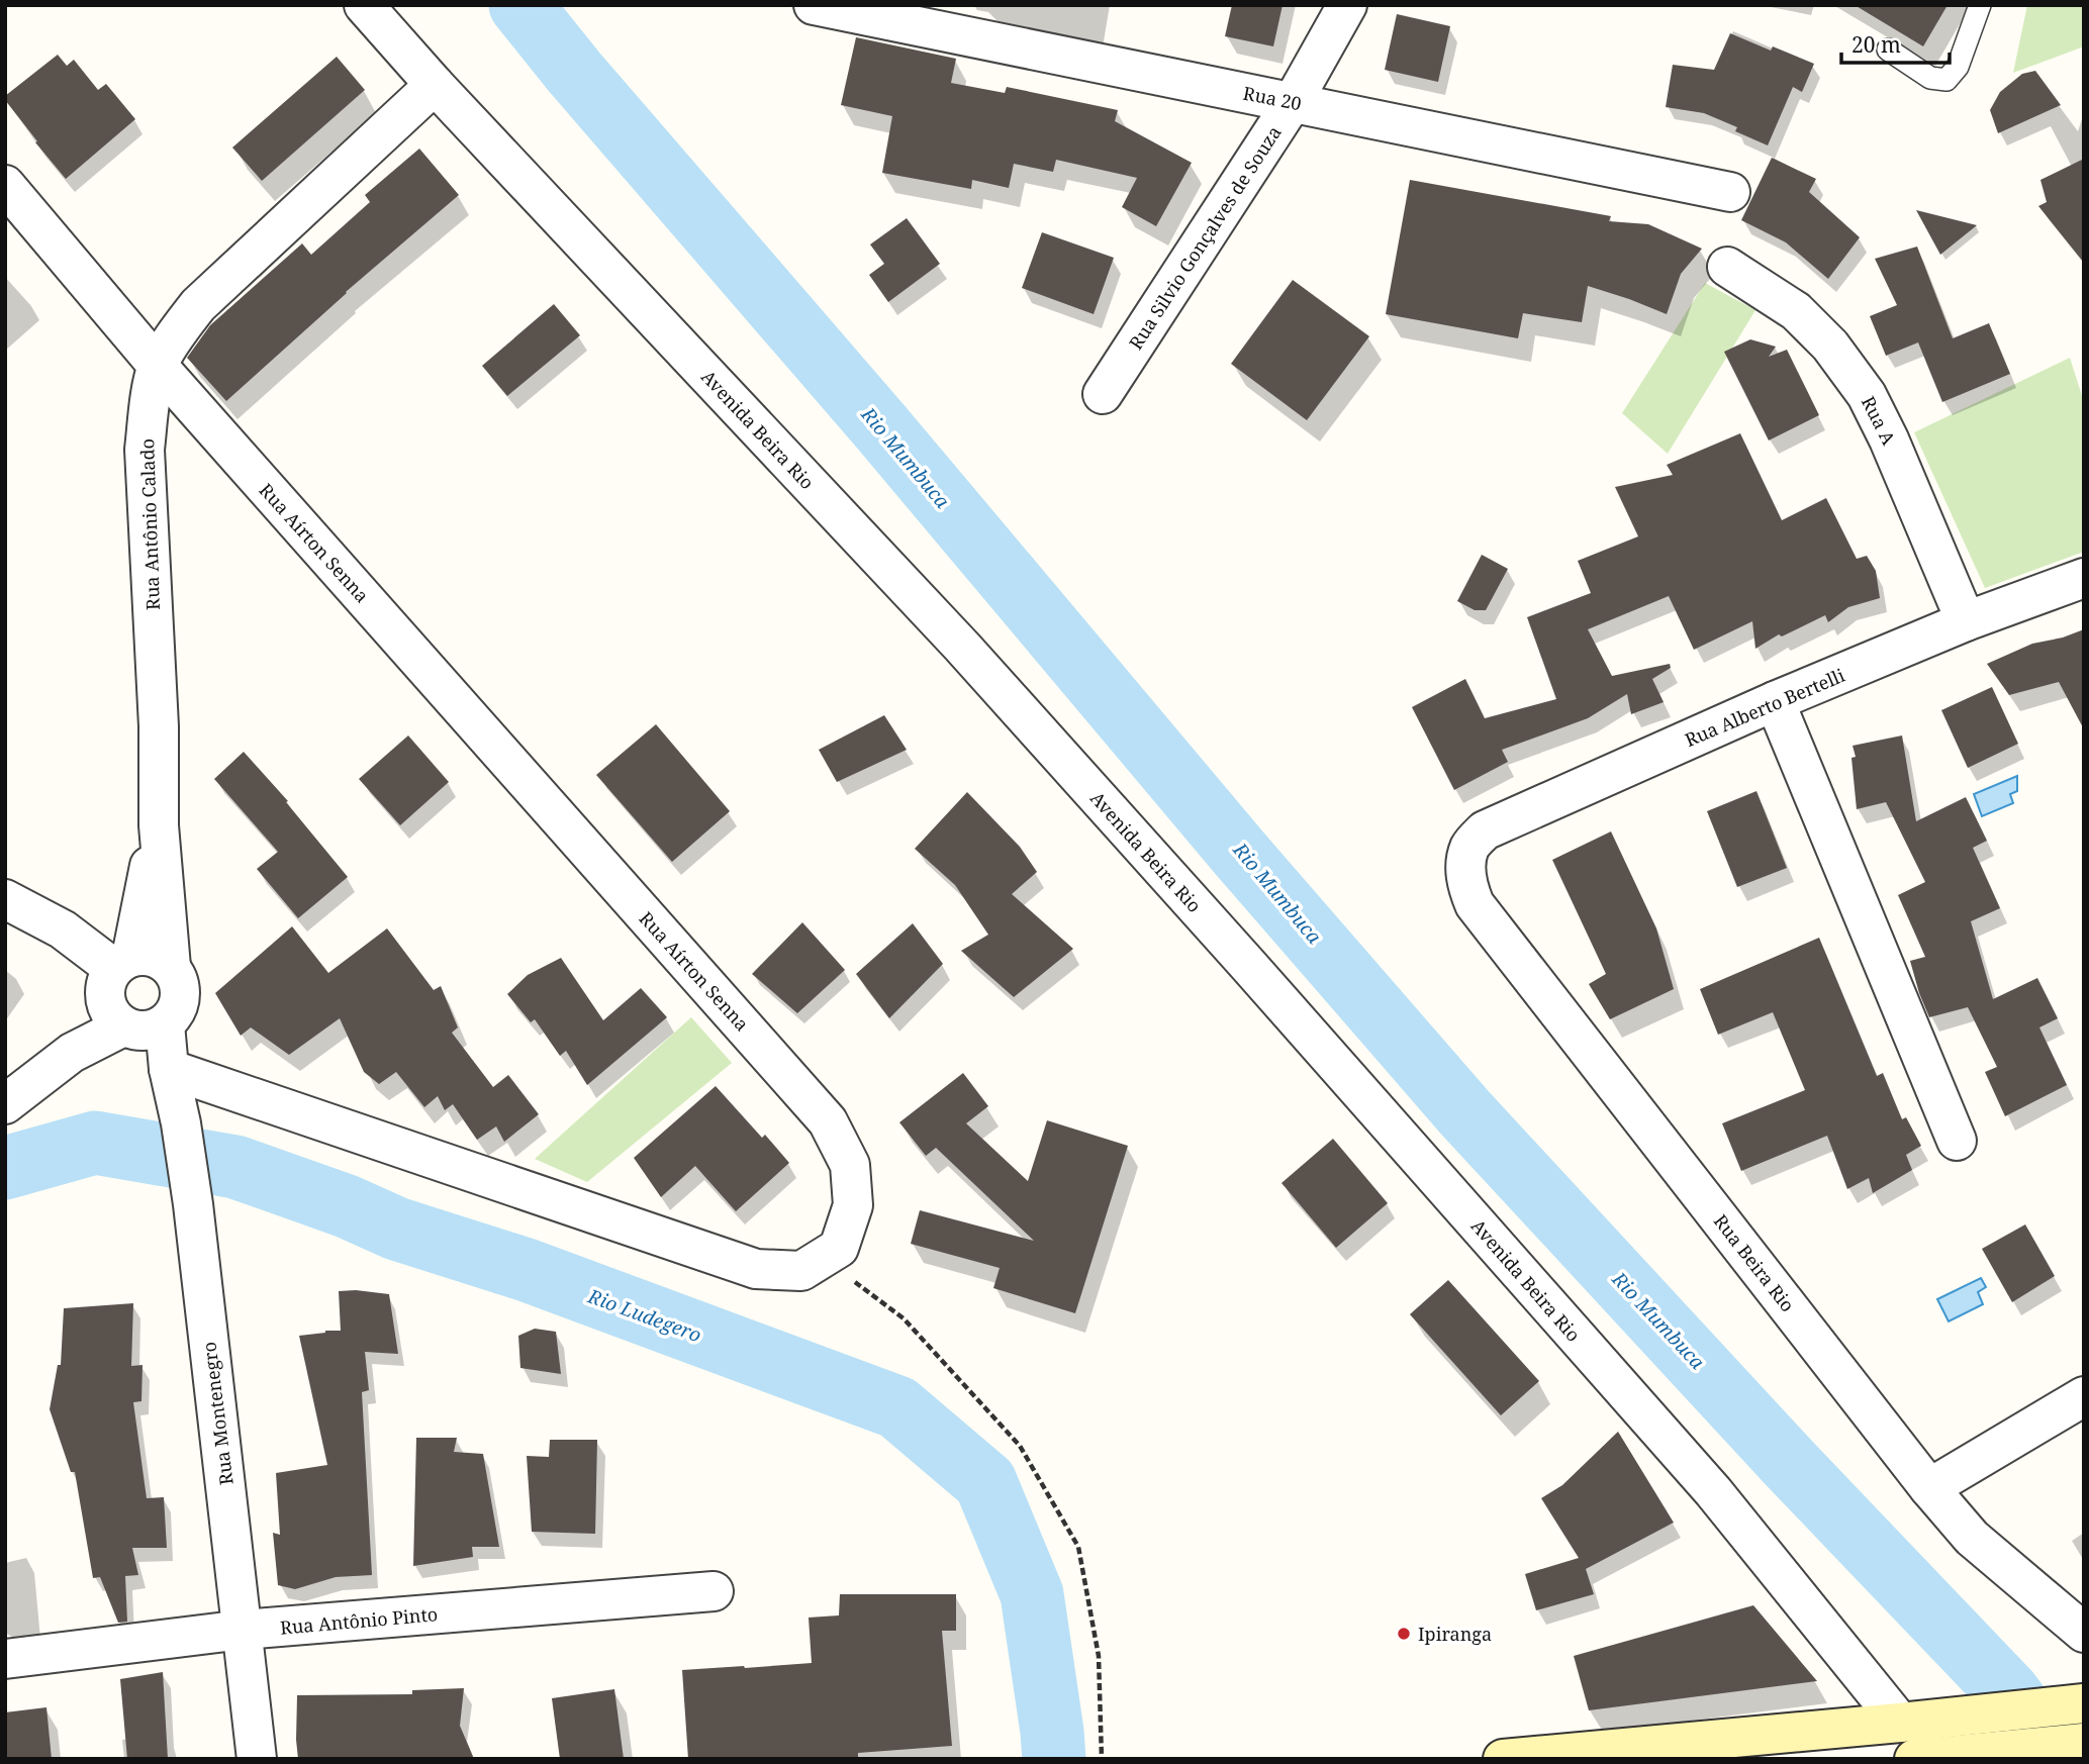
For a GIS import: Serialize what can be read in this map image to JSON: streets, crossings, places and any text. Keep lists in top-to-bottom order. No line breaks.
{"streets":{"street":["Rua 20","Rua Silvio Gonçalves de Souza","Rua A","Avenida Beira Rio","Rua Antônio Calado","Rua Aírton Senna","Rua Alberto Bertelli","Rua Beira Rio","Rua Montenegro","Rua Antônio Pinto"]},"crossings":[["Rua 20","Rua Silvio Gonçalves de Souza"],["Rua A","Rua Alberto Bertelli"],["Avenida Beira Rio","Rua Antônio Calado"],["Rua Antônio Calado","Rua Aírton Senna"],["Rua Antônio Calado","Rua Montenegro"],["Rua Aírton Senna","Rua Montenegro"],["Rua Alberto Bertelli","Rua Beira Rio"],["Rua Montenegro","Rua Antônio Pinto"]],"water":["Rio Mumbuca","Rio Ludegero"],"places":["Ipiranga"],"scale_bar":"20 m"}
